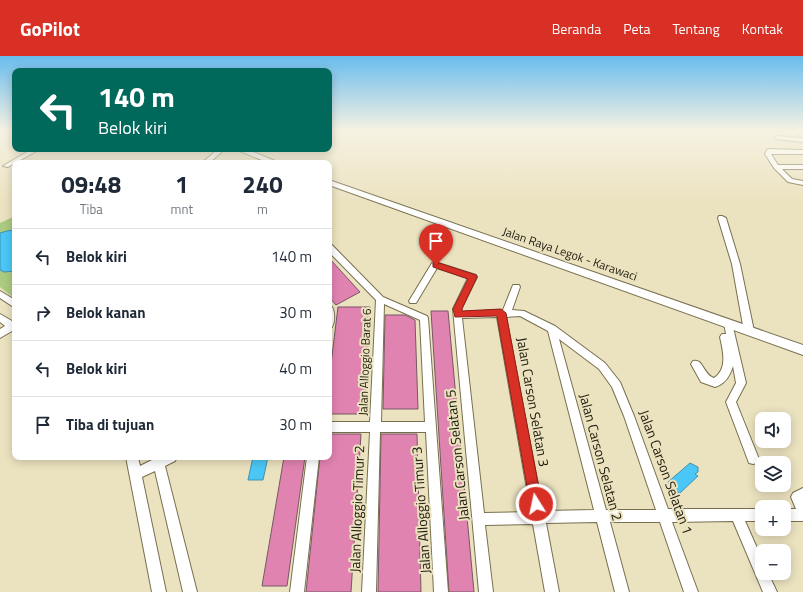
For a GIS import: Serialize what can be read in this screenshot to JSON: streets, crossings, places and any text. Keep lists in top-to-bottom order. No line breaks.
{"streets":{"main road":["Jalan Raya Legok - Karawaci"],"street":["Jalan Alloggio Barat 6","Jalan Carson Selatan 3","Jalan Carson Selatan 5","Jalan Carson Selatan 2","Jalan Carson Selatan 1","Jalan Alloggio Timur 2","Jalan Alloggio Timur 3"]},"crossings":[["Jalan Alloggio Barat 6","Jalan Alloggio Timur 2"],["Jalan Alloggio Barat 6","Jalan Alloggio Timur 3"],["Jalan Carson Selatan 3","Jalan Carson Selatan 1"],["Jalan Carson Selatan 5","Jalan Carson Selatan 1"],["Jalan Carson Selatan 2","Jalan Carson Selatan 1"]],"page":{"header":"GoPilot","nav":["Beranda","Peta","Tentang","Kontak"],"turn":["140 m","Belok kiri"],"eta":["09:48","Tiba","1","mnt","240","m"],"list":[{"name":"Belok kiri","value":"140 m"},{"name":"Belok kanan","value":"30 m"},{"name":"Belok kiri","value":"40 m"},{"name":"Tiba di tujuan","value":"30 m"}],"map_buttons":["+","−"]}}
